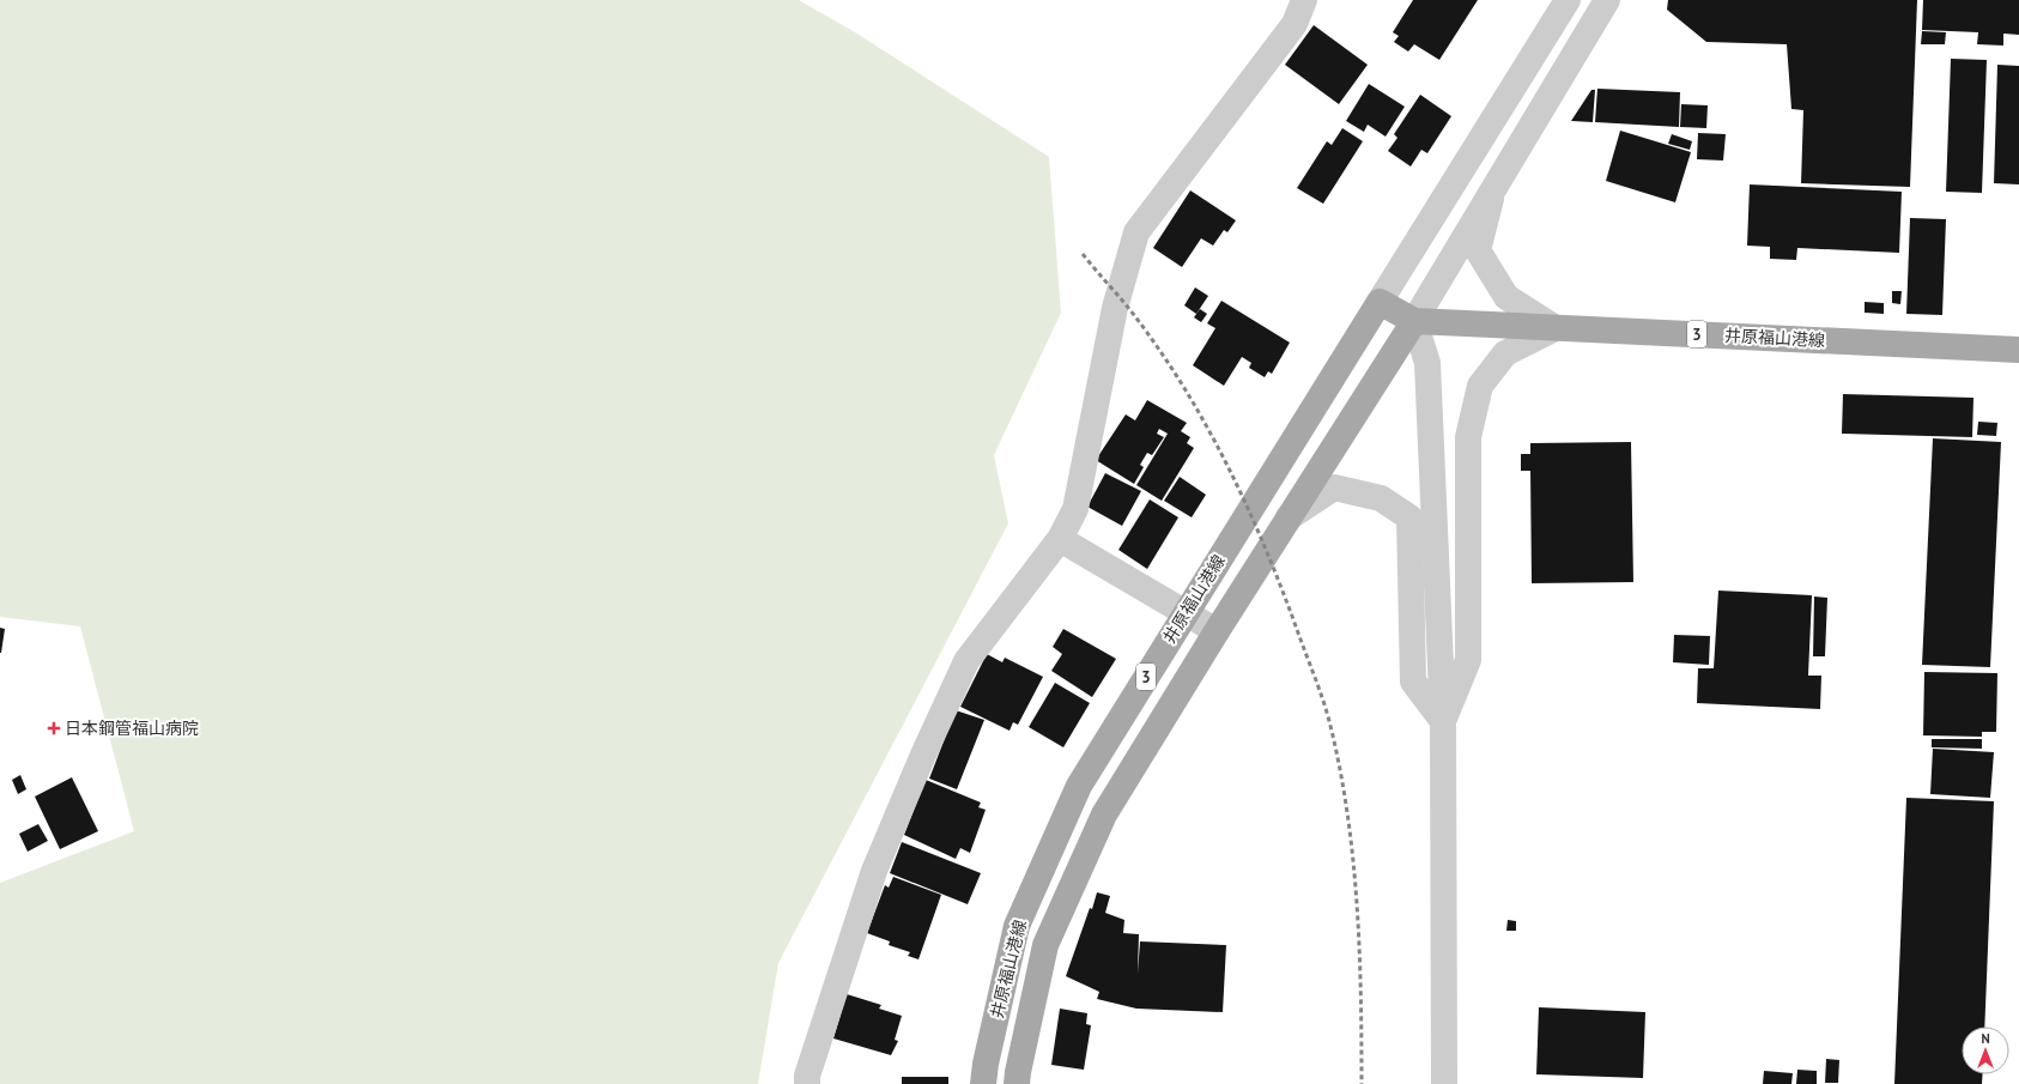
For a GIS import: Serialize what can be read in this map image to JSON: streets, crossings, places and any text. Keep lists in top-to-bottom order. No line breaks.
{"streets":{"main road":["3","井原福山港線"]},"places":{"health":["日本鋼管福山病院"]},"north":"top"}
